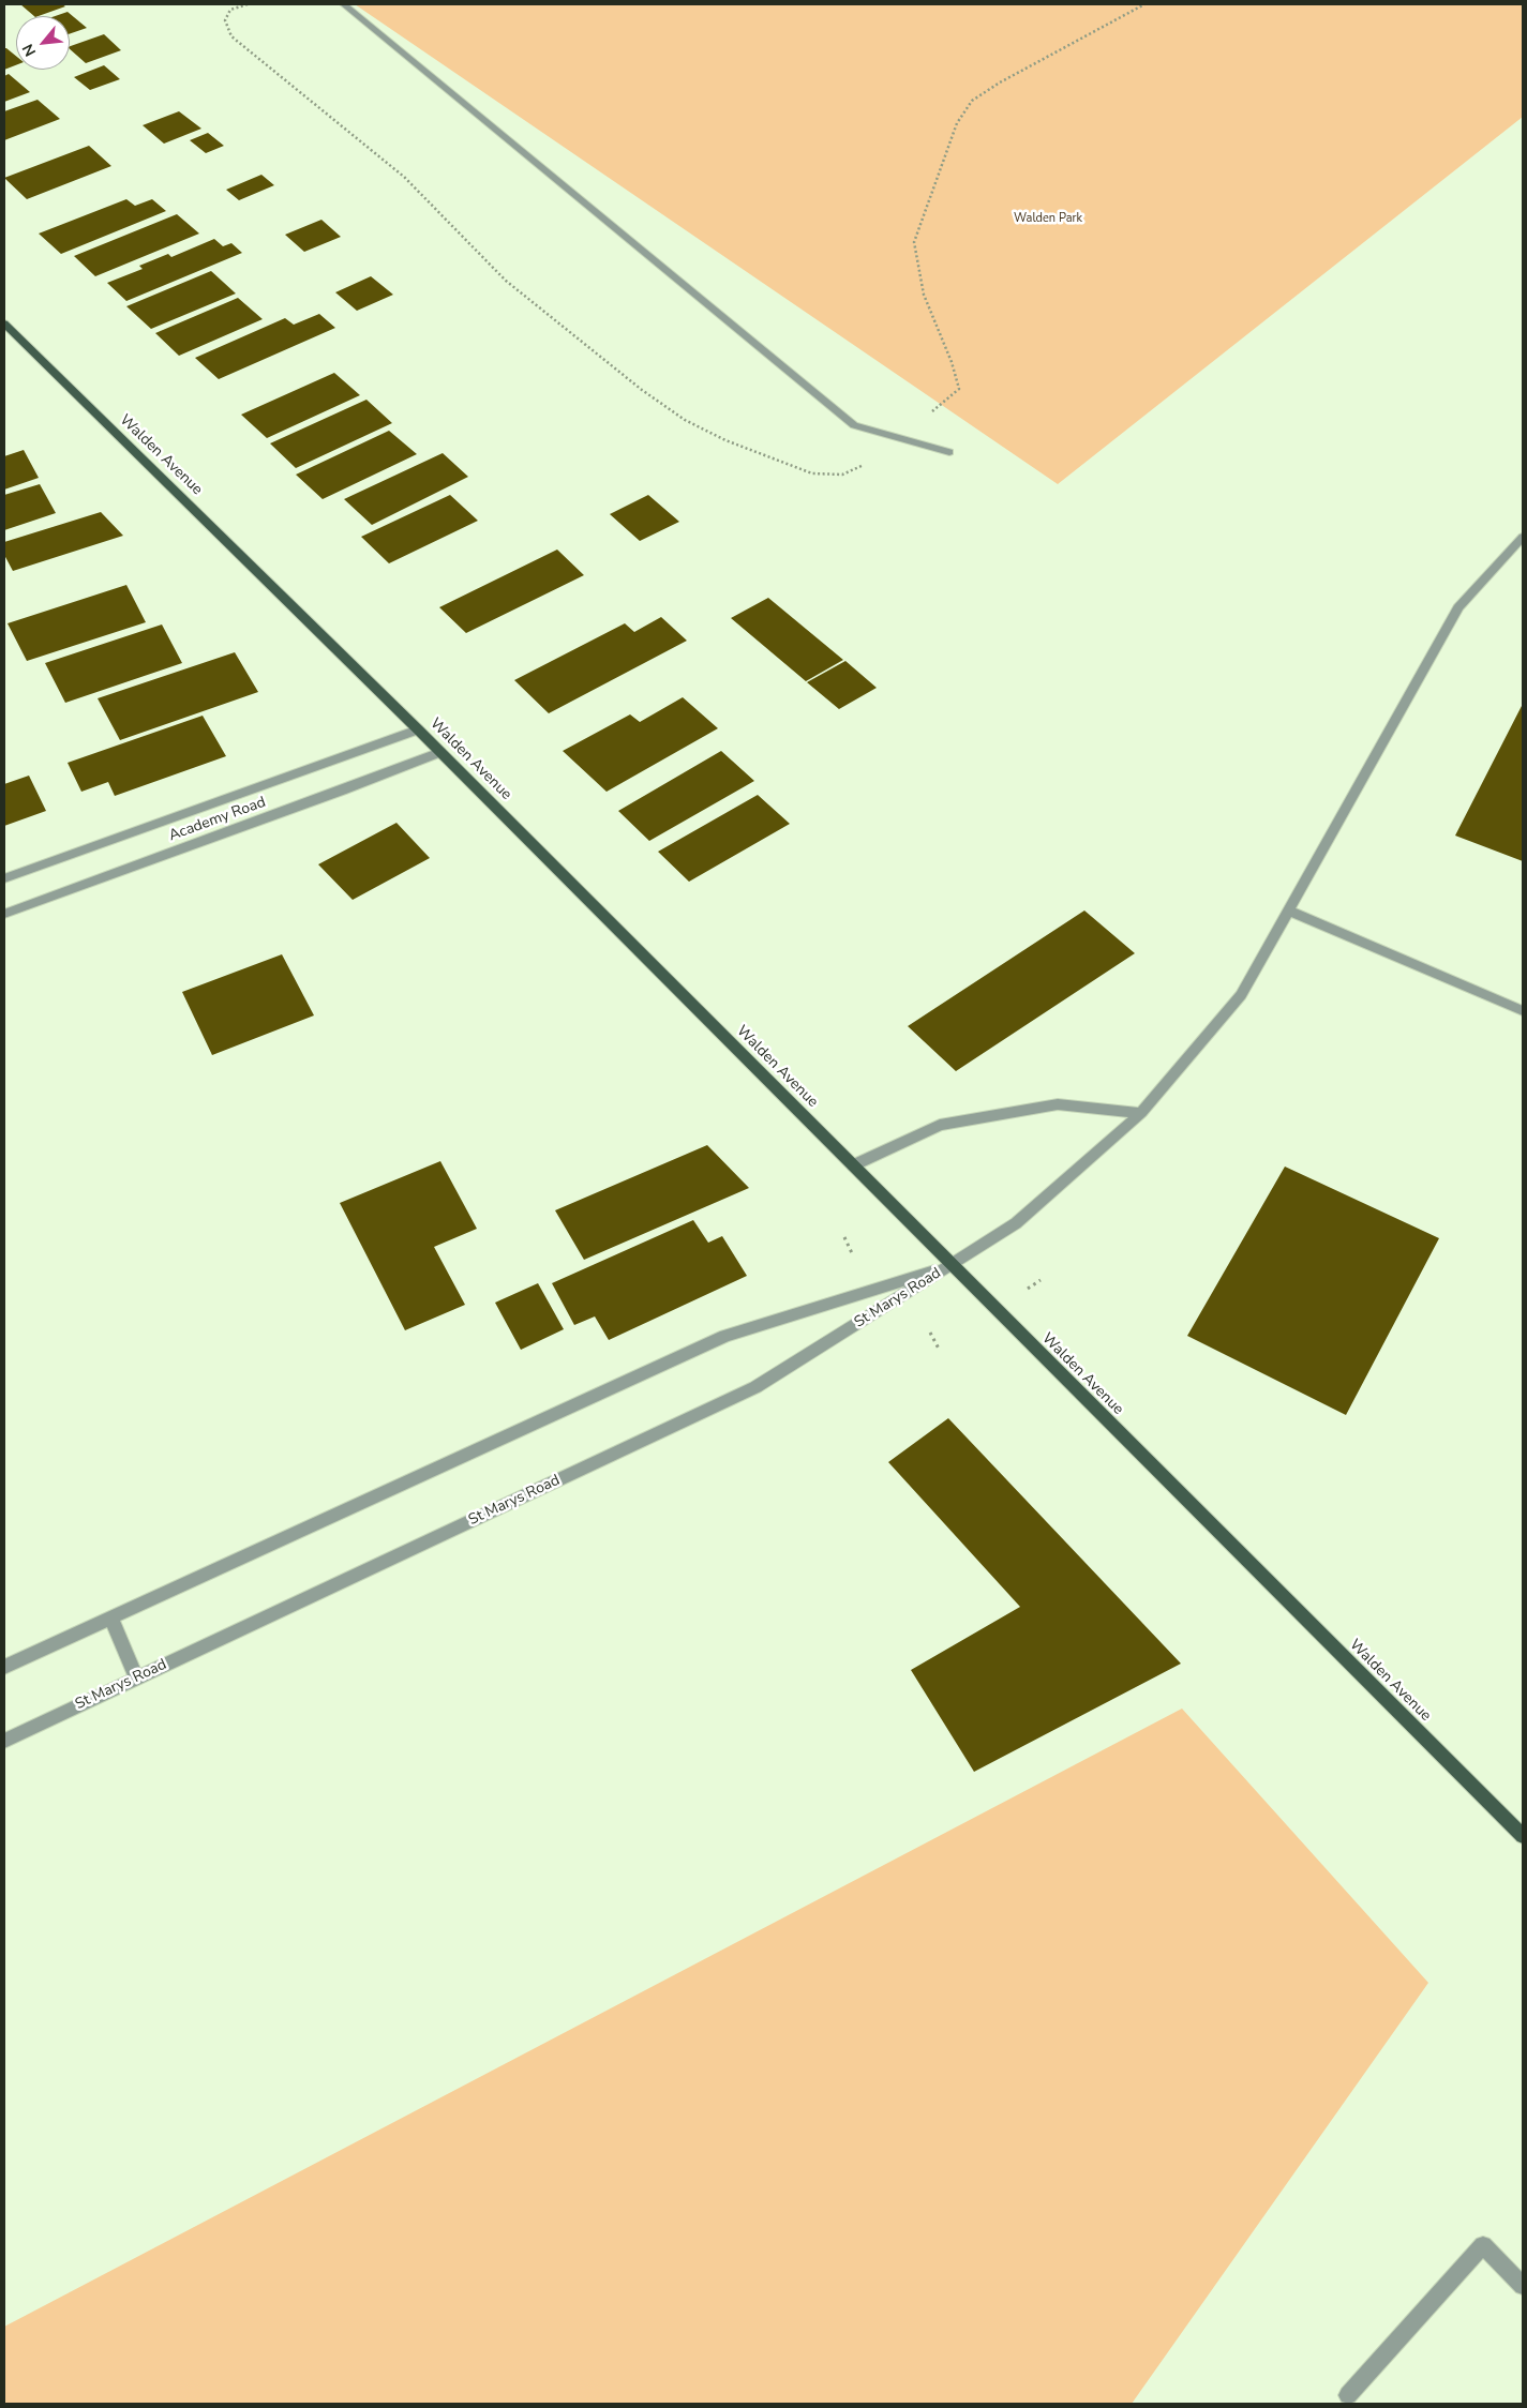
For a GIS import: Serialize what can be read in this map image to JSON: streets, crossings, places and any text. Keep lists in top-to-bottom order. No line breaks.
{"streets":{"main road":["Walden Avenue"],"street":["Academy Road","St Marys Road"]},"crossings":[["Walden Avenue","Academy Road"],["Walden Avenue","St Marys Road"]],"parks":["Walden Park"],"north":"bottom left"}
